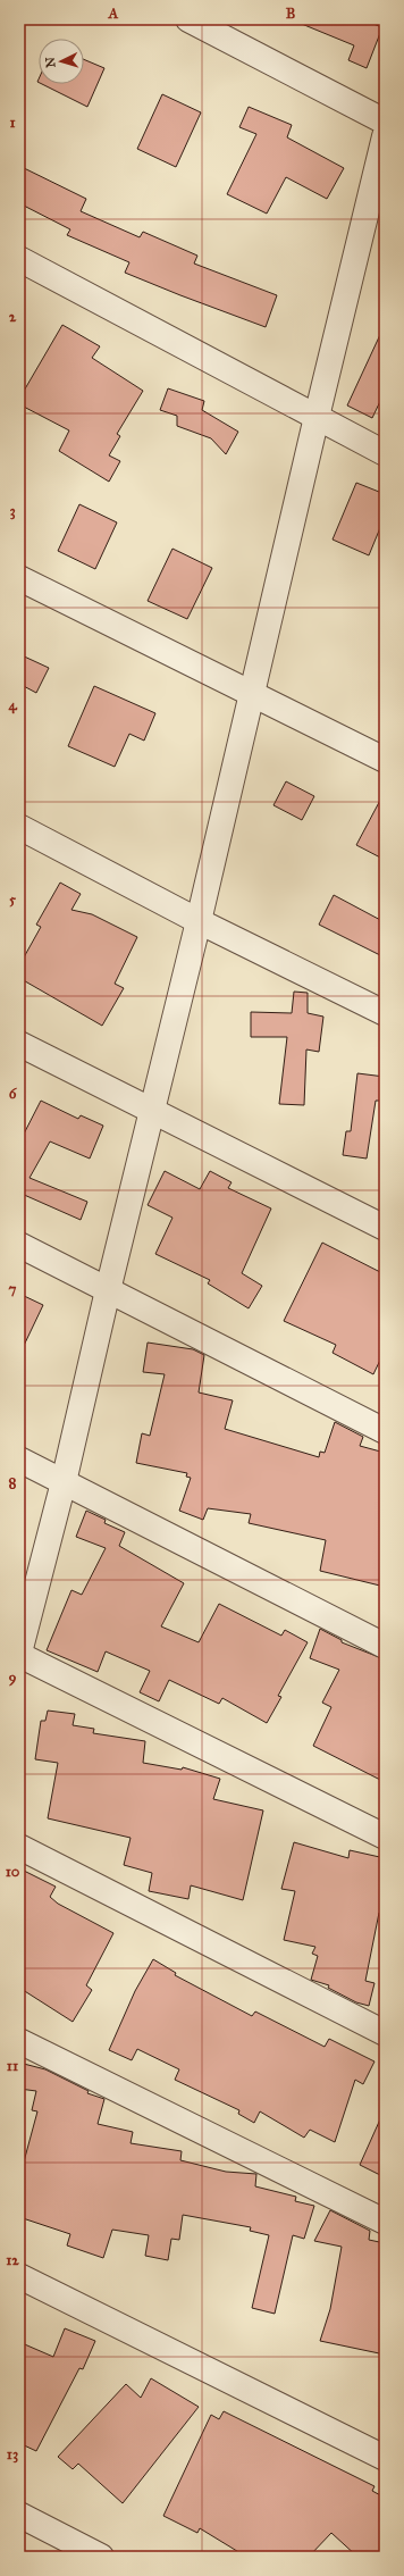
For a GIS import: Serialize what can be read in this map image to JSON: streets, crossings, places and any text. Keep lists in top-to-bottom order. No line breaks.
{"north":"left","grid":{"columns":["A","B"],"rows":["1","2","3","4","5","6","7","8","9","10","11","12","13"]}}
